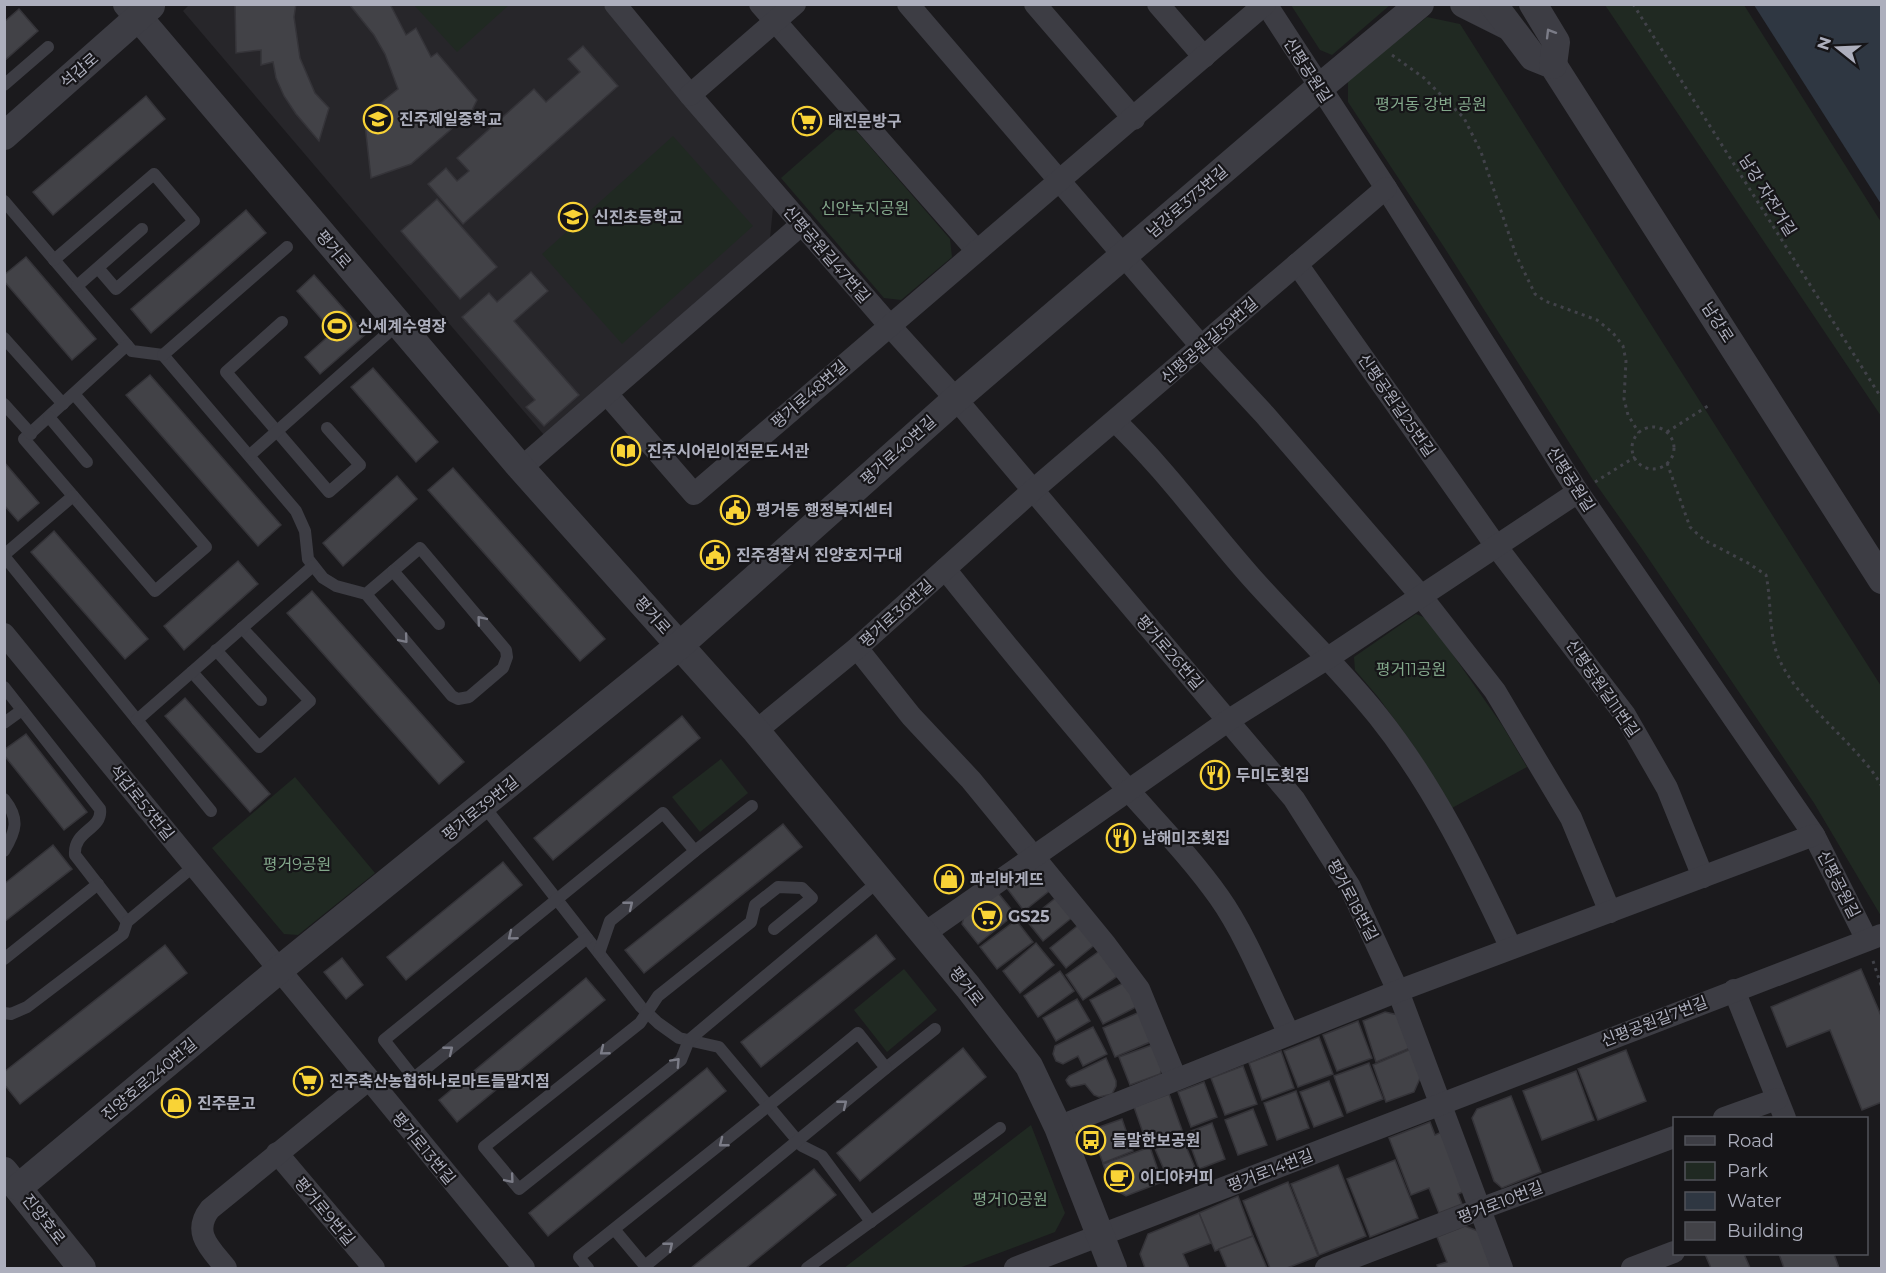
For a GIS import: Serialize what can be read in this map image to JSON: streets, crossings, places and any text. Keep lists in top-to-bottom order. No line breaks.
{"streets":{"street":["석갑로","신평공원길","남강로373번길","평거로","신평공원길47번길","남강로","신평공원길39번길","평거로48번길","신평공원길25번길","평거로40번길","평거로36번길","평거로26번길","신평공원길11번길","석갑로53번길","평거로39번길","평거로18번길","신평공원길7번길","진양호로240번길","평거로13번길","평거로14번길","평거로10번길","평거로9번길","진양호로"],"path":["남강 자전거길"]},"crossings":[["석갑로","평거로"],["신평공원길","남강로373번길"],["신평공원길","신평공원길39번길"],["신평공원길","신평공원길7번길"],["남강로373번길","신평공원길47번길"],["남강로373번길","평거로40번길"],["남강로373번길","평거로26번길"],["평거로","평거로40번길"],["평거로","평거로36번길"],["평거로","평거로39번길"],["평거로","평거로14번길"],["신평공원길47번길","평거로48번길"],["신평공원길47번길","평거로40번길"],["신평공원길47번길","평거로26번길"],["신평공원길39번길","신평공원길25번길"],["신평공원길39번길","평거로36번길"],["신평공원길39번길","평거로26번길"],["신평공원길25번길","신평공원길11번길"],["평거로40번길","평거로26번길"],["평거로40번길","평거로39번길"],["평거로36번길","평거로26번길"],["평거로26번길","평거로18번길"],["석갑로53번길","평거로39번길"],["석갑로53번길","진양호로240번길"],["석갑로53번길","평거로13번길"],["평거로39번길","진양호로240번길"],["평거로39번길","평거로13번길"],["평거로18번길","신평공원길7번길"],["평거로18번길","평거로14번길"],["평거로18번길","평거로10번길"],["신평공원길7번길","평거로14번길"],["진양호로240번길","평거로13번길"],["진양호로240번길","진양호로"]],"parks":["평거동 강변 공원","신안녹지공원","평거11공원","평거9공원","평거10공원"],"places":{"school or university":["진주제일중학교","신진초등학교"],"supermarket":["태진문방구","GS25","진주축산농협하나로마트들말지점"],"sports":["신세계수영장"],"library":["진주시어린이전문도서관"],"public building":["평거동 행정복지센터","진주경찰서 진양호지구대"],"restaurant":["두미도횟집","남해미조횟집"],"shop":["파리바게뜨","진주문고"],"bus stop":["들말한보공원"],"cafe":["이디야커피"]},"legend":["Road","Park","Water","Building"],"north":"left"}
